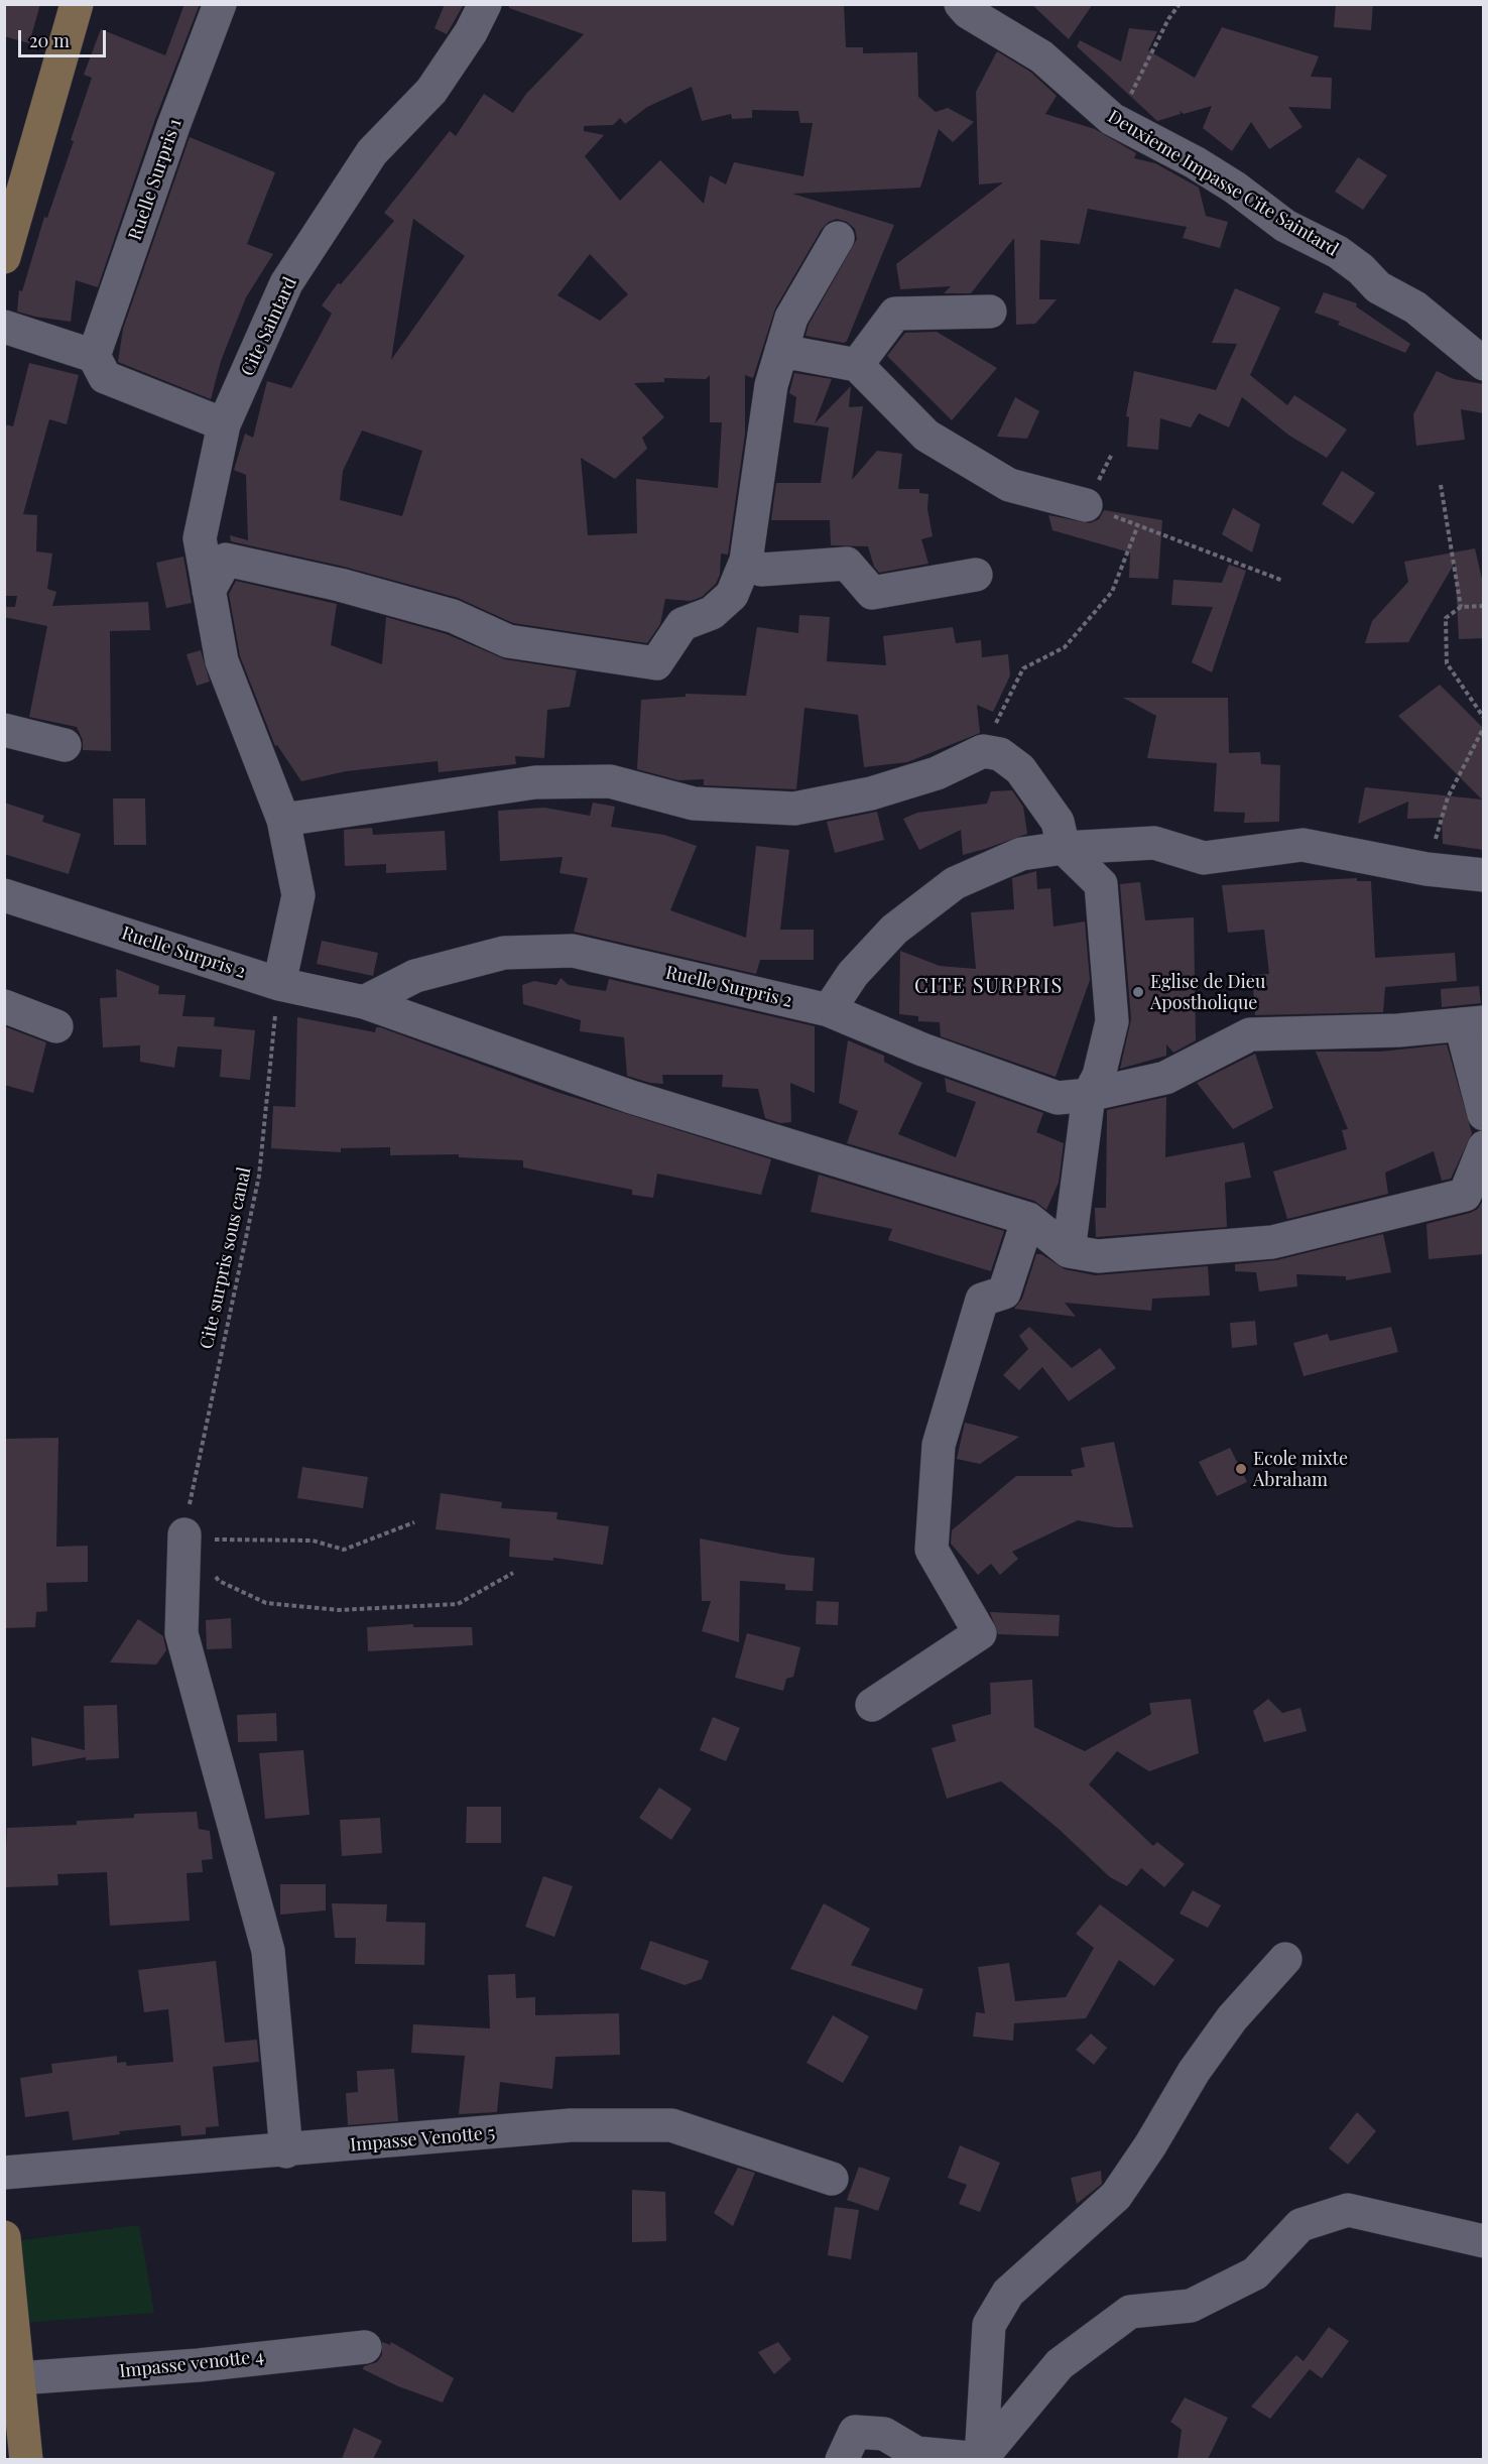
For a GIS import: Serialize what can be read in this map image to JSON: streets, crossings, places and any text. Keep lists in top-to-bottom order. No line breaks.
{"streets":{"street":["Ruelle Surpris 1","Deuxieme Impasse Cite Saintard","Cite Saintard","Ruelle Surpris 2","Impasse Venotte 5","Impasse venotte 4"],"path":["Cite surpris sous canal"]},"crossings":[["Cite Saintard","Ruelle Surpris 2"],["Cite Saintard","Cite surpris sous canal"],["Ruelle Surpris 2","Cite surpris sous canal"]],"districts":["CITE SURPRIS"],"places":["Eglise de Dieu Apostholique","Ecole mixte Abraham"],"scale_bar":"20 m"}
